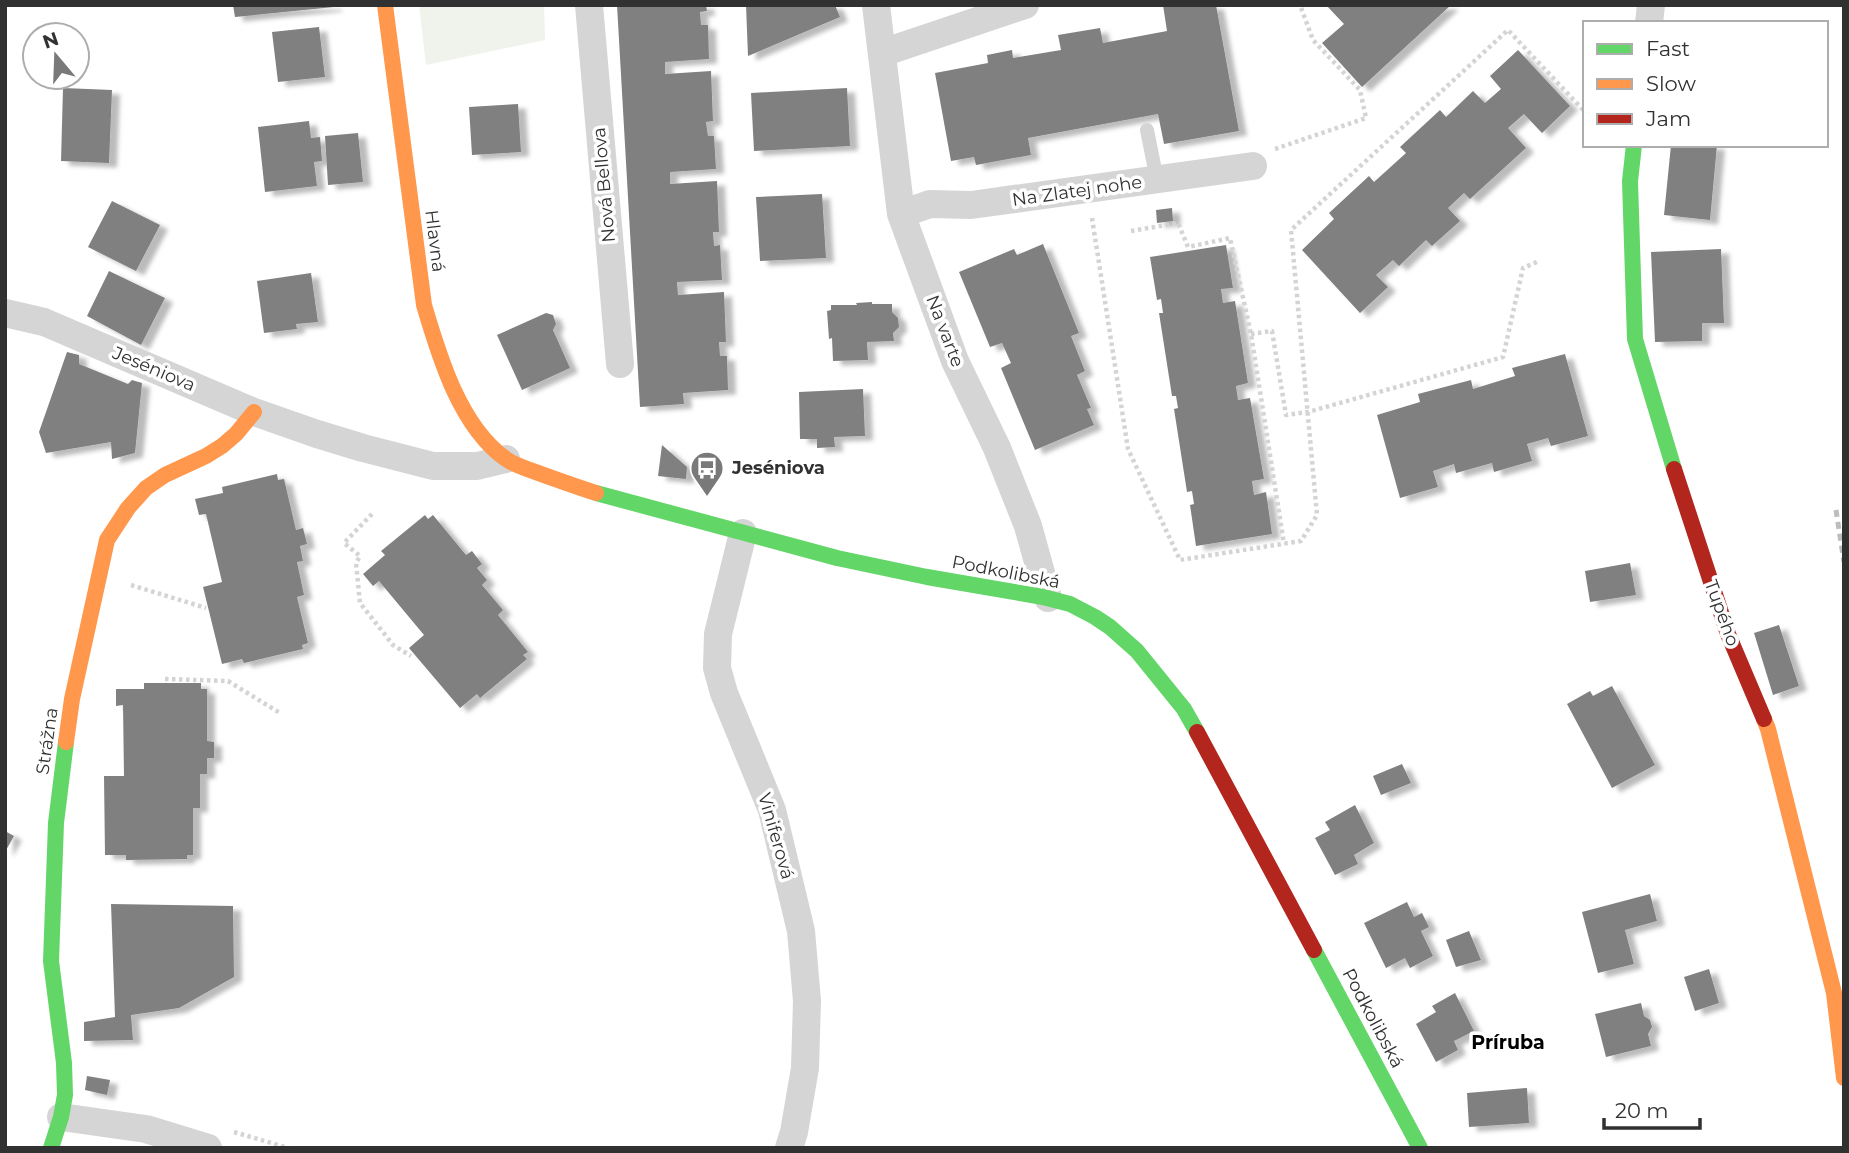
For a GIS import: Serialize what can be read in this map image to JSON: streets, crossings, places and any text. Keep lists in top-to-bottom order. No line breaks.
{"streets":{"street":["Nová Bellova","Na Zlatej nohe","Hlavná","Na varte","Jeséniova","Podkolibská","Tupého","Strážna","Viniferová"]},"crossings":[["Na Zlatej nohe","Na varte"],["Hlavná","Jeséniova"],["Hlavná","Podkolibská"],["Na varte","Podkolibská"],["Jeséniova","Podkolibská"],["Jeséniova","Strážna"],["Podkolibská","Viniferová"]],"districts":["Príruba"],"places":{"bus stop":["Jeséniova"]},"legend":["Fast","Slow","Jam"],"scale_bar":"20 m","north":"top"}
